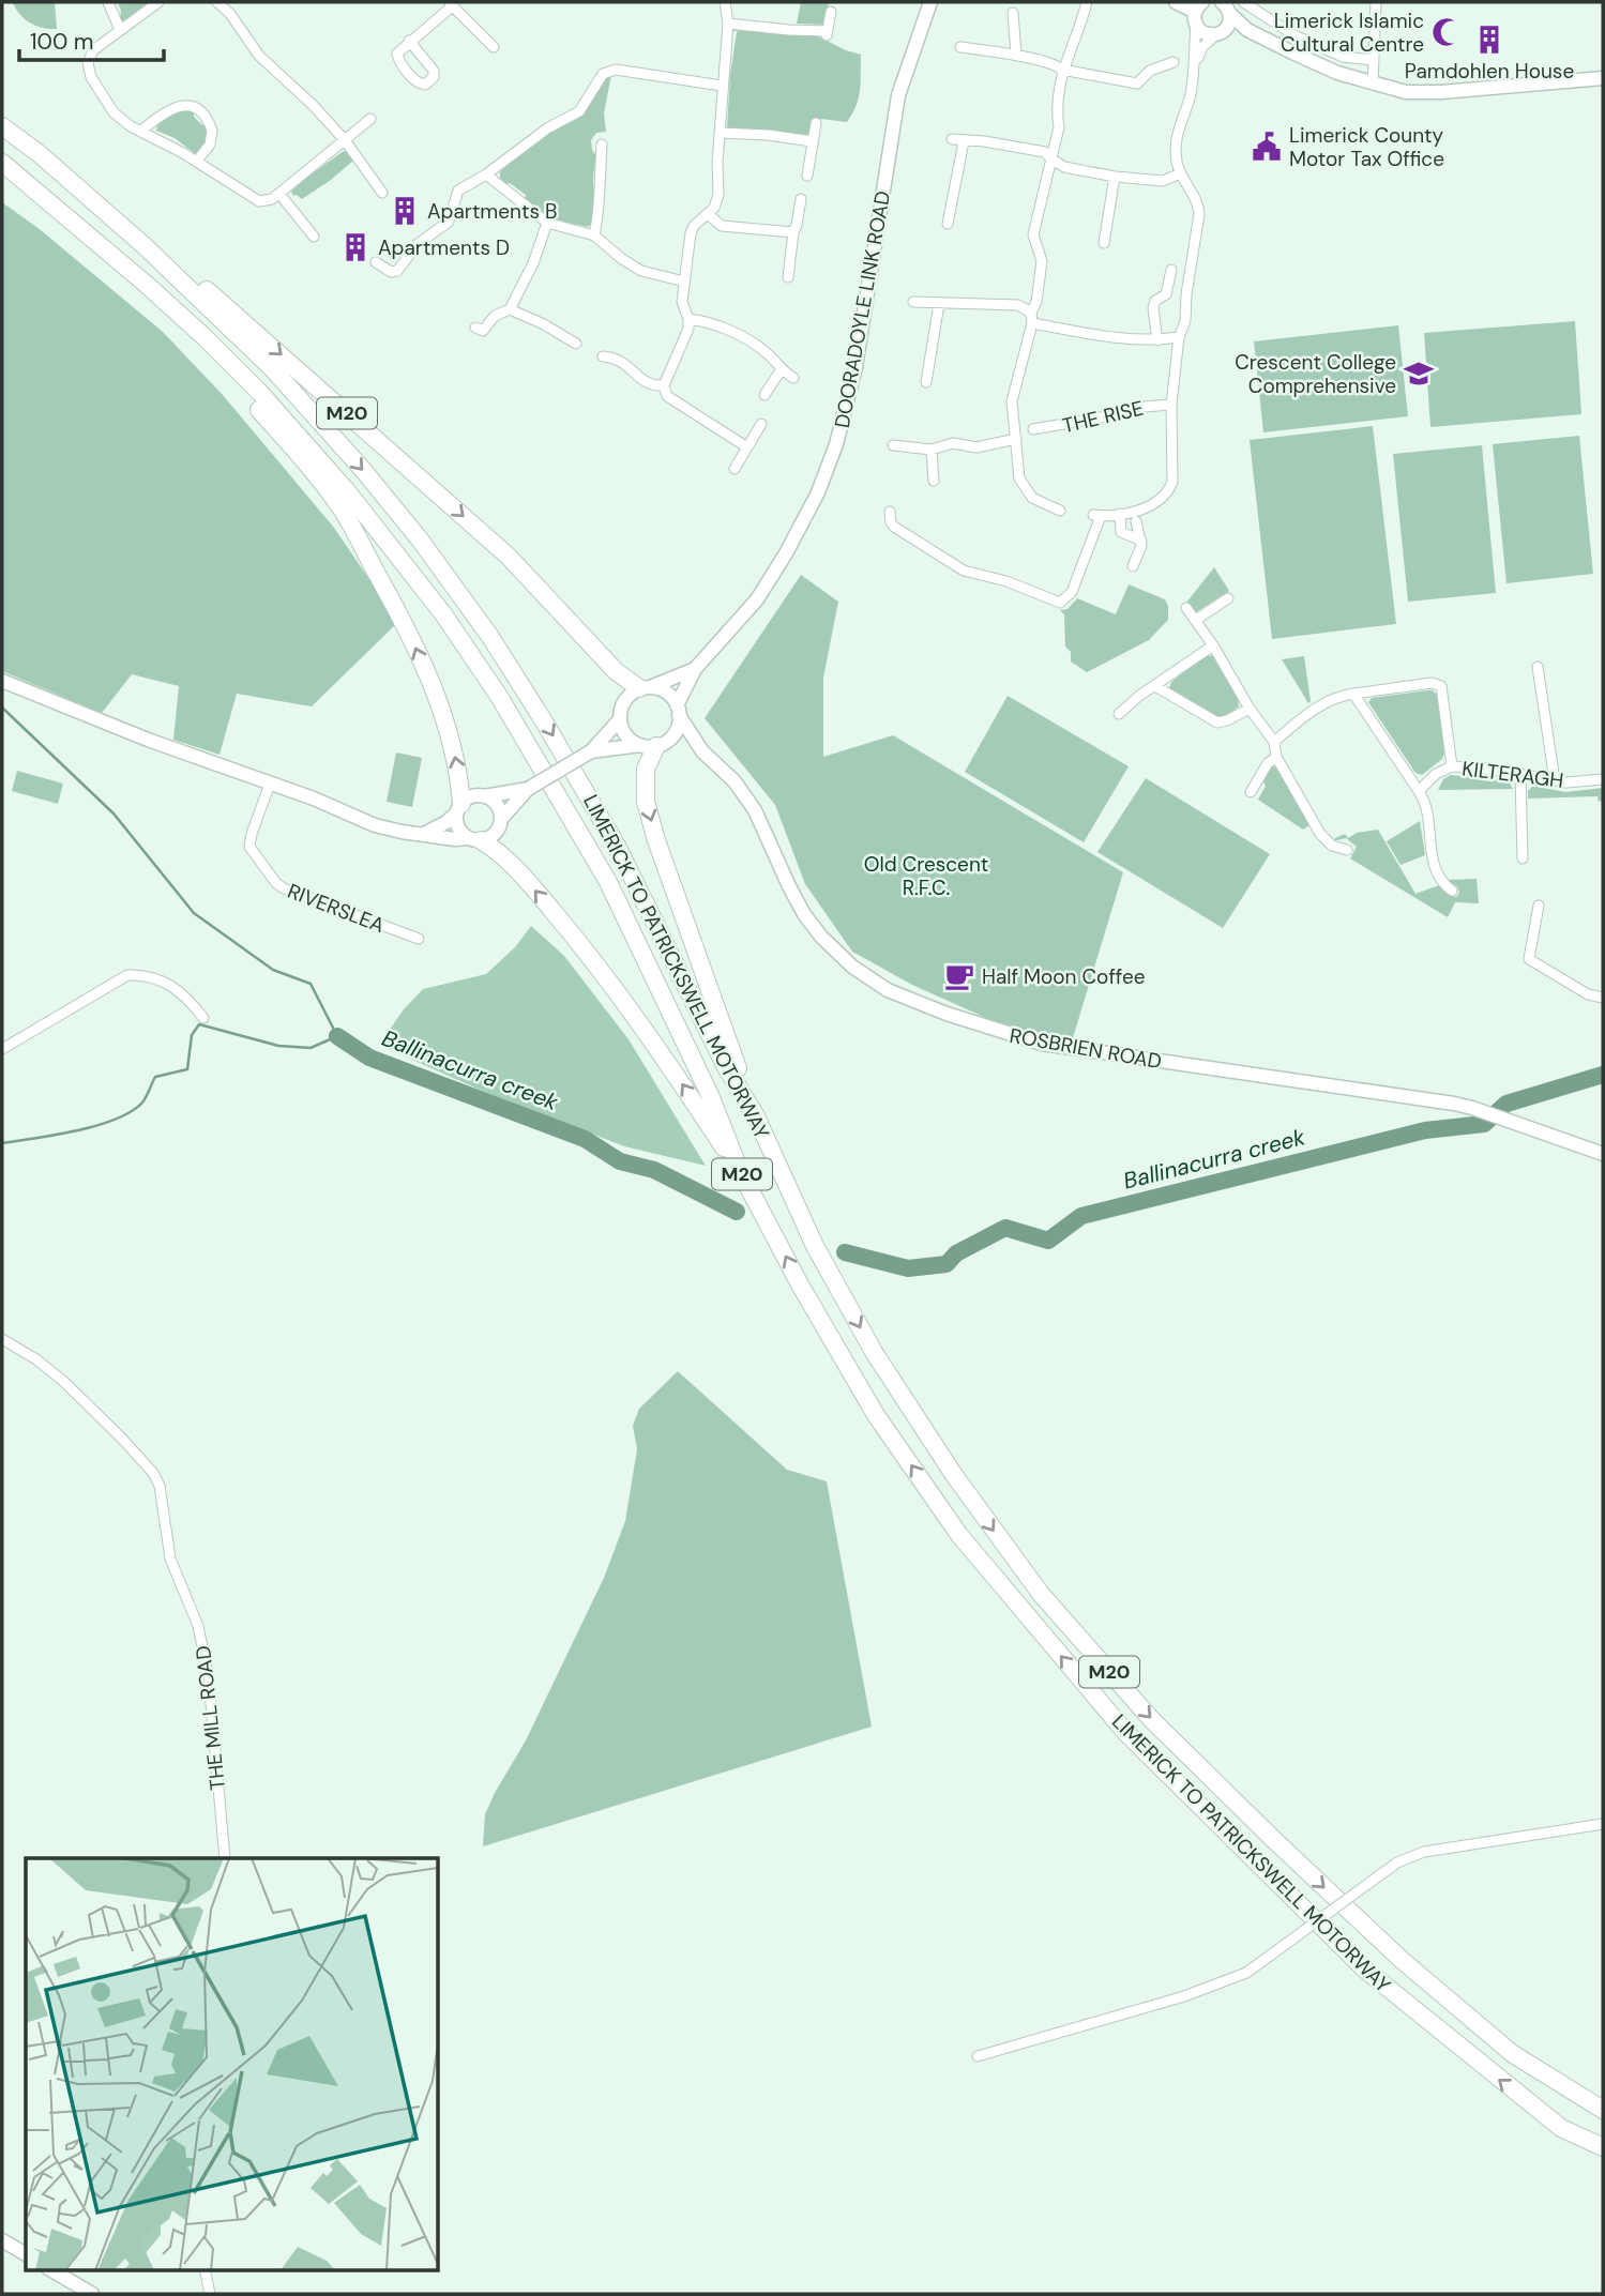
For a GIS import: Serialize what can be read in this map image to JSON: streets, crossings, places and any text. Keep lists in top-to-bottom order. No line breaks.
{"streets":{"highway":["M20","LIMERICK TO PATRICKSWELL MOTORWAY"],"main road":["DOORADOYLE LINK ROAD","ROSBRIEN ROAD"],"street":["THE RISE","KILTERAGH","RIVERSLEA","THE MILL ROAD"]},"crossings":[["DOORADOYLE LINK ROAD","M20"],["DOORADOYLE LINK ROAD","ROSBRIEN ROAD"],["M20","LIMERICK TO PATRICKSWELL MOTORWAY"],["M20","ROSBRIEN ROAD"]],"water":["Ballinacurra creek"],"parks":["Old Crescent R.F.C."],"places":{"mosque":["Limerick Islamic Cultural Centre"],"building":["Pamdohlen House","Apartments B","Apartments D"],"public building":["Limerick County Motor Tax Office"],"school or university":["Crescent College Comprehensive"],"cafe":["Half Moon Coffee"]},"scale_bar":"100 m"}
